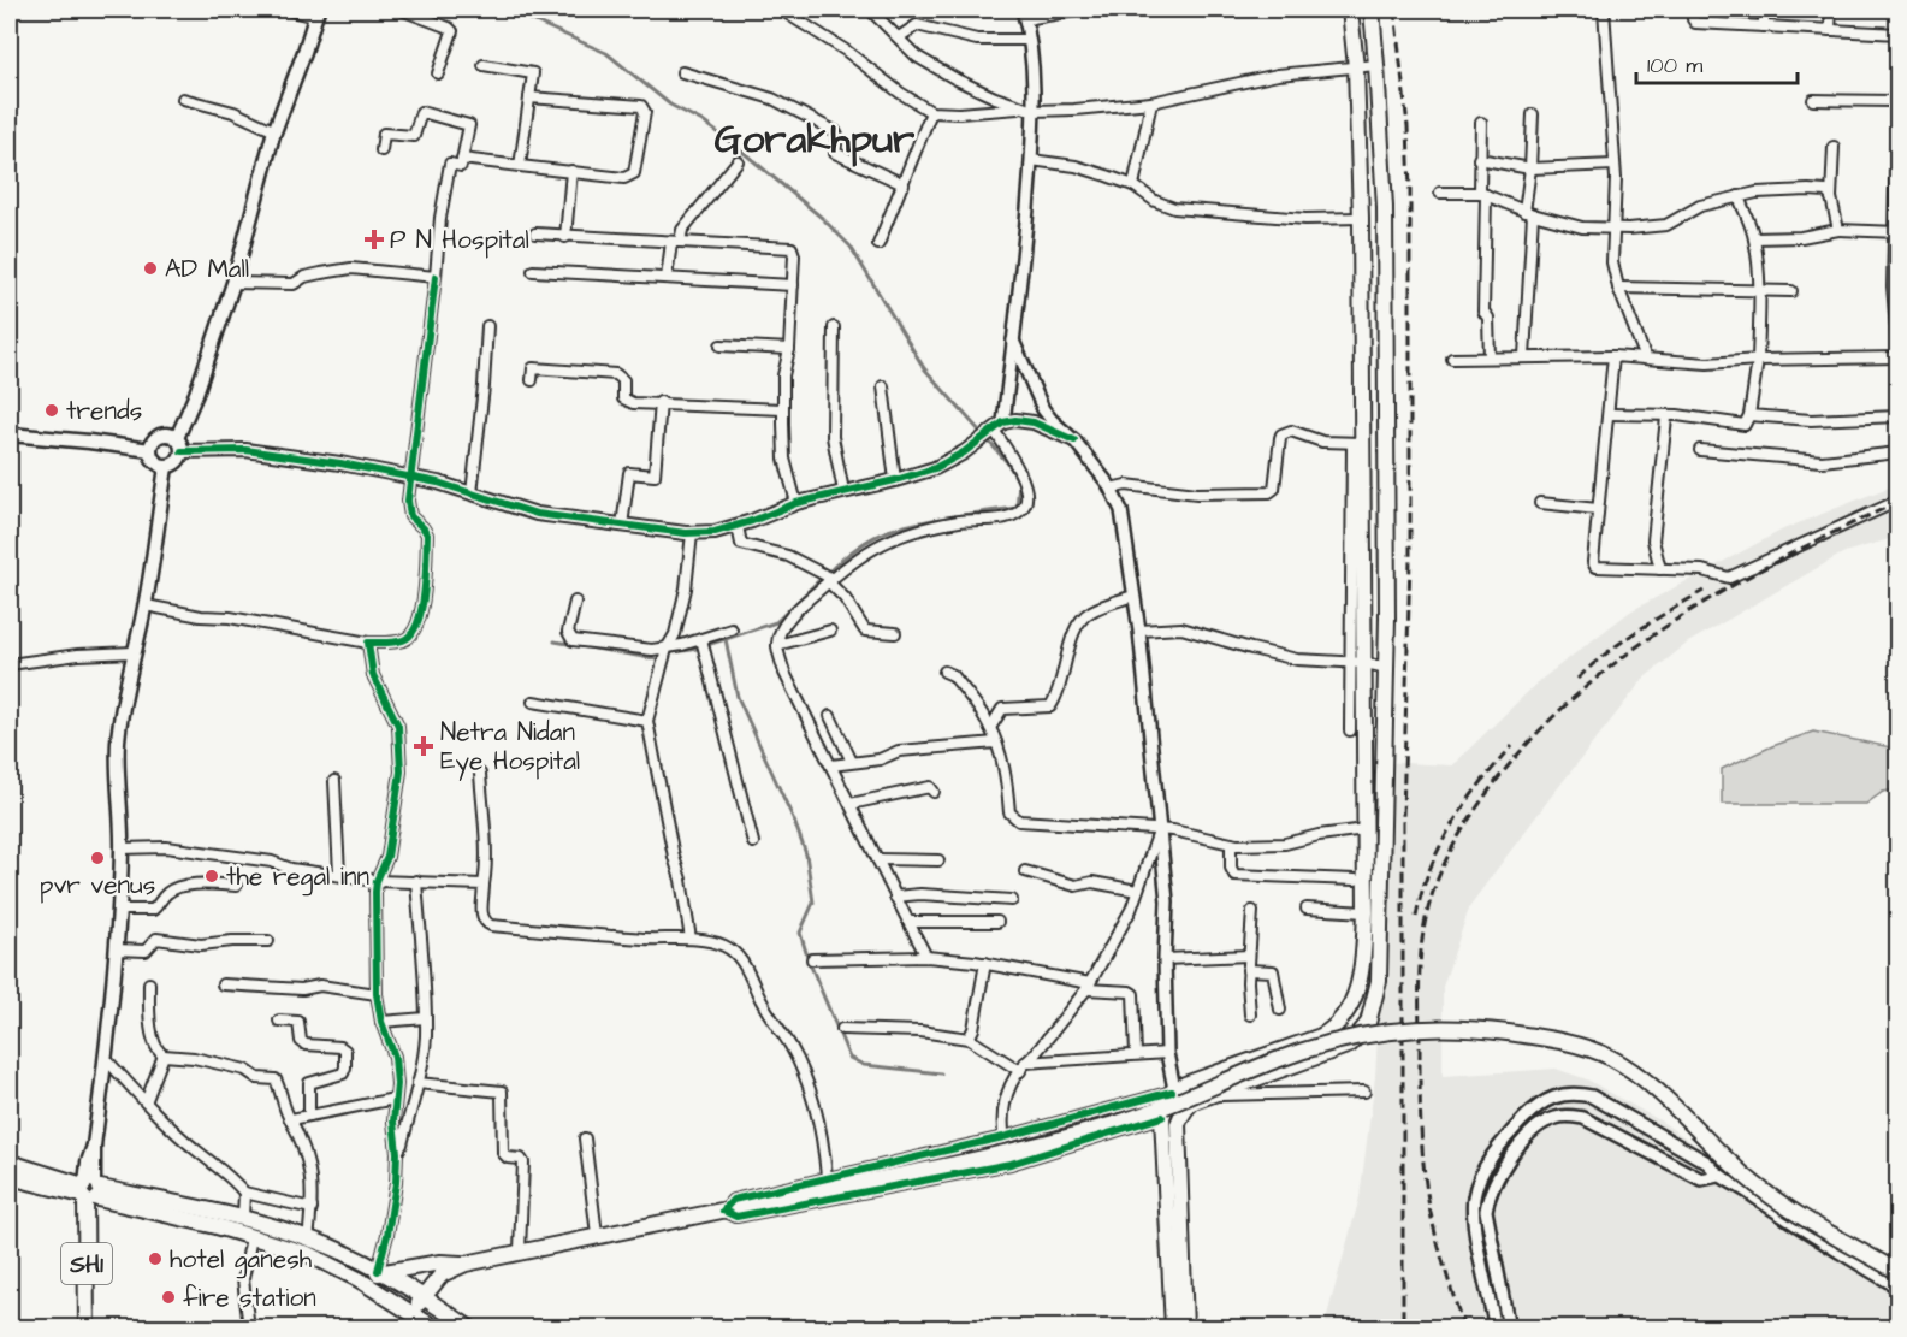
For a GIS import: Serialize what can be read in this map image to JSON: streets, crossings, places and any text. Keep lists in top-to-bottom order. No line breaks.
{"streets":{"main road":["SH1"]},"districts":["Gorakhpur"],"places":{"health":["P N Hospital","Netra Nidan Eye Hospital"],"other":["AD Mall","trends","pvr venus","the regal inn","hotel ganesh","fire station"]},"scale_bar":"100 m"}
